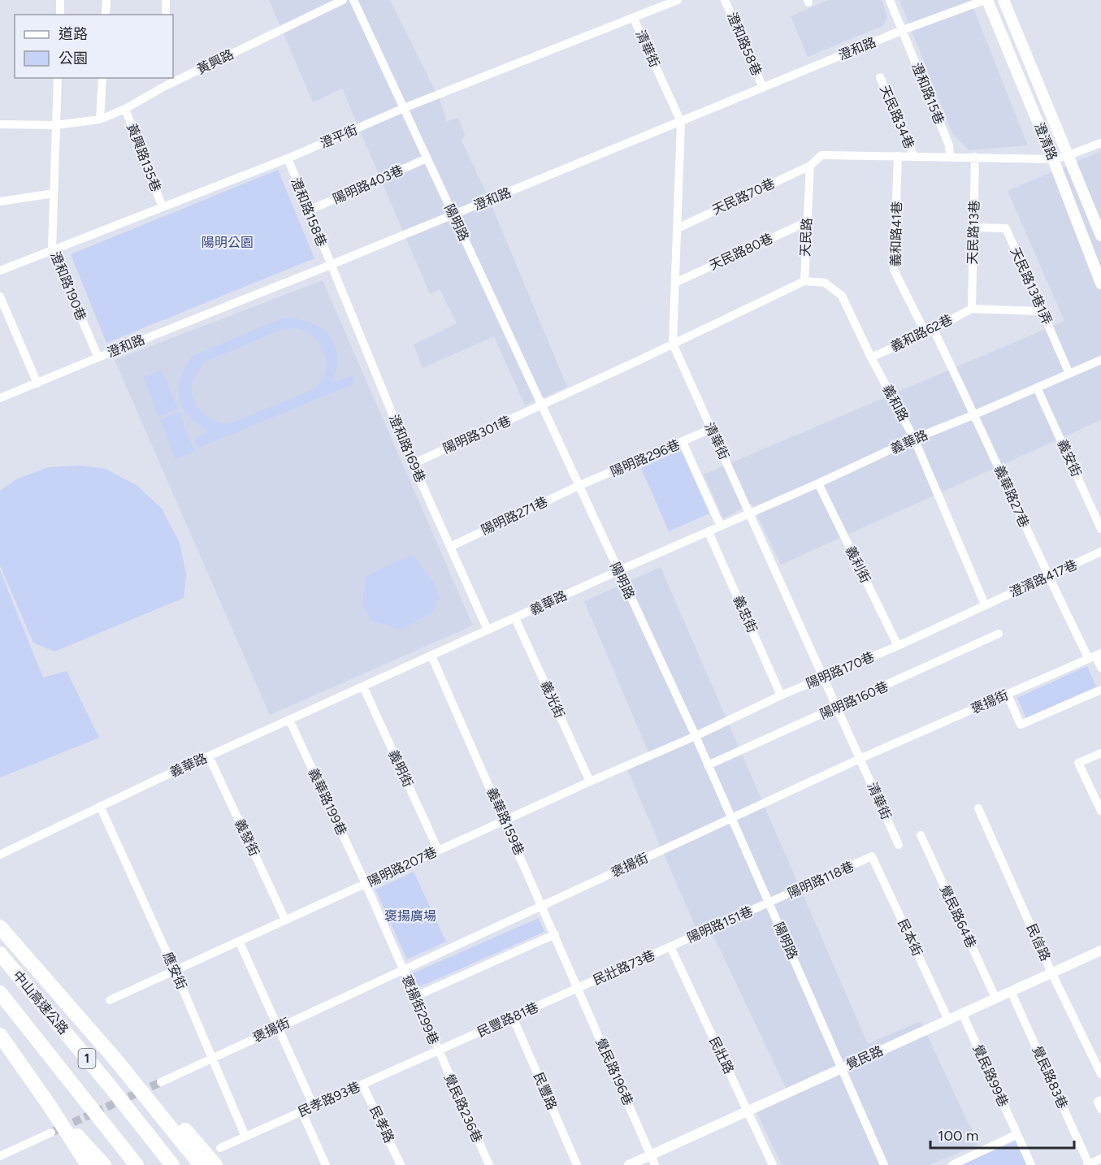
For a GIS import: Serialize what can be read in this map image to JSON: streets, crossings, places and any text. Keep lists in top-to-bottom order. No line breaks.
{"streets":{"highway":["中山高速公路","1"],"main road":["澄清路"],"street":["澄和路58巷","清華街","澄和路","黃興路","澄和路15巷","天民路34巷","澄平街","黃興路135巷","陽明路403巷","天民路70巷","澄和路158巷","陽明路","天民路13巷","義和路41巷","天民路","天民路80巷","澄和路190巷","天民路13巷1弄","義和路62巷","義和路","陽明路301巷","義華路","澄和路169巷","陽明路296巷","義安街","義華路27巷","陽明路271巷","義利街","澄清路417巷","義忠街","陽明路170巷","義光街","陽明路160巷","褒揚街","義明街","義華路199巷","義華路159巷","義發街","陽明路207巷","陽明路118巷","覺民路64巷","陽明路151巷","民本街","民信路","民壯路73巷","應安街","褒揚街299巷","民豐路81巷","民壯路","覺民路","覺民路196巷","覺民路99巷","覺民路83巷","民豐路","民孝路93巷","覺民路236巷","民孝路"]},"crossings":[["澄和路58巷","澄和路"],["清華街","澄和路"],["清華街","澄平街"],["清華街","天民路70巷"],["清華街","天民路80巷"],["清華街","義華路"],["清華街","陽明路296巷"],["清華街","陽明路170巷"],["清華街","陽明路160巷"],["清華街","褒揚街"],["澄和路","澄和路15巷"],["澄和路","澄清路"],["澄和路","澄和路158巷"],["澄和路","陽明路"],["澄和路","澄和路190巷"],["澄和路","澄和路169巷"],["黃興路","黃興路135巷"],["黃興路","澄和路190巷"],["澄平街","黃興路135巷"],["澄平街","澄和路158巷"],["澄平街","陽明路"],["澄平街","澄和路190巷"],["陽明路403巷","澄和路158巷"],["陽明路403巷","陽明路"],["天民路70巷","天民路"],["澄和路158巷","澄和路169巷"],["陽明路","陽明路301巷"],["陽明路","義華路"],["陽明路","陽明路296巷"],["陽明路","陽明路271巷"],["陽明路","陽明路170巷"],["陽明路","陽明路160巷"],["陽明路","褒揚街"],["陽明路","陽明路207巷"],["陽明路","陽明路118巷"],["陽明路","陽明路151巷"],["陽明路","覺民路"],["天民路13巷","天民路13巷1弄"],["天民路13巷","義和路62巷"],["義和路41巷","義和路62巷"],["義和路41巷","義華路"],["義和路41巷","義華路27巷"],["天民路","天民路80巷"],["天民路","義和路"],["天民路13巷1弄","義華路"],["義和路62巷","義和路"],["義和路","義華路"],["義和路","澄清路417巷"],["義和路","陽明路170巷"],["陽明路301巷","澄和路169巷"],["義華路","澄和路169巷"],["義華路","義安街"],["義華路","義華路27巷"],["義華路","義利街"],["義華路","義忠街"],["義華路","義光街"],["義華路","義明街"],["義華路","義華路199巷"],["義華路","義華路159巷"],["義華路","義發街"],["義華路","應安街"],["澄和路169巷","陽明路271巷"],["陽明路296巷","陽明路271巷"],["義華路27巷","澄清路417巷"],["義華路27巷","褒揚街"],["義利街","陽明路170巷"],["澄清路417巷","陽明路170巷"],["義忠街","陽明路170巷"],["陽明路170巷","陽明路207巷"],["義光街","陽明路207巷"],["褒揚街","義華路199巷"],["褒揚街","義華路159巷"],["褒揚街","應安街"],["褒揚街","褒揚街299巷"],["義明街","陽明路207巷"],["義華路199巷","陽明路207巷"],["義華路199巷","褒揚街299巷"],["義華路159巷","陽明路207巷"],["義華路159巷","民壯路73巷"],["義華路159巷","民豐路81巷"],["義華路159巷","覺民路196巷"],["義發街","陽明路207巷"],["陽明路207巷","應安街"],["陽明路118巷","陽明路151巷"],["陽明路118巷","民本街"],["覺民路64巷","覺民路"],["陽明路151巷","民壯路73巷"],["陽明路151巷","民壯路"],["民本街","覺民路"],["民信路","覺民路"],["民壯路73巷","民豐路81巷"],["民壯路73巷","民壯路"],["民壯路73巷","覺民路196巷"],["應安街","民孝路93巷"],["褒揚街299巷","民豐路81巷"],["褒揚街299巷","民孝路93巷"],["褒揚街299巷","覺民路236巷"],["民豐路81巷","覺民路196巷"],["民豐路81巷","民豐路"],["民豐路81巷","民孝路93巷"],["民豐路81巷","覺民路236巷"],["民壯路","覺民路"],["覺民路","覺民路196巷"],["覺民路","覺民路99巷"],["覺民路","覺民路83巷"],["民孝路93巷","覺民路236巷"],["民孝路93巷","民孝路"]],"parks":["陽明公園","褒揚廣場"],"legend":["道路","公園"],"scale_bar":"100 m"}
